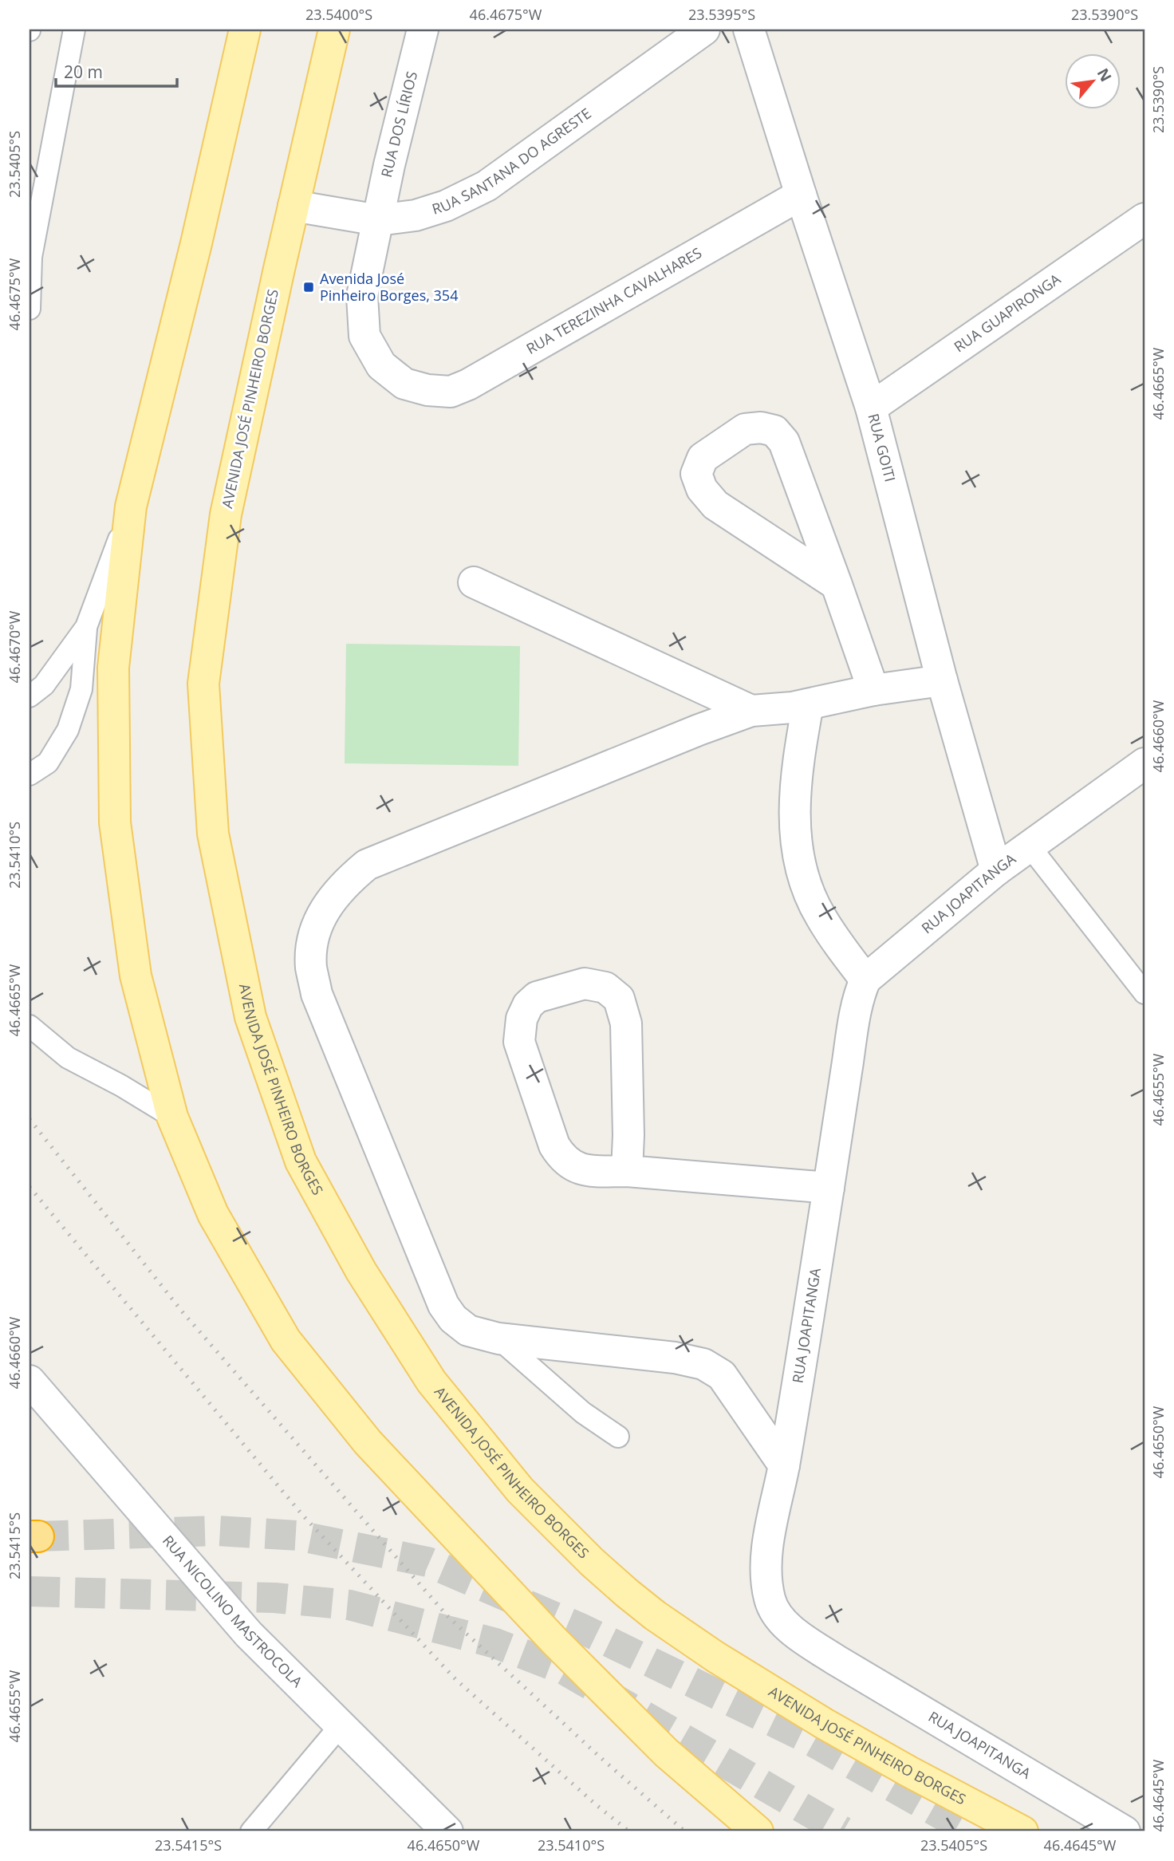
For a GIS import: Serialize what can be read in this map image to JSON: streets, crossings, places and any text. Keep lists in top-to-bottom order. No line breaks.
{"streets":{"main road":["AVENIDA JOSÉ PINHEIRO BORGES"],"street":["RUA DOS LÍRIOS","RUA SANTANA DO AGRESTE","RUA TEREZINHA CAVALHARES","RUA GUAPIRONGA","RUA GOITI","RUA JOAPITANGA","RUA NICOLINO MASTROCOLA"]},"crossings":[["RUA DOS LÍRIOS","RUA SANTANA DO AGRESTE"],["RUA DOS LÍRIOS","RUA TEREZINHA CAVALHARES"],["RUA SANTANA DO AGRESTE","RUA TEREZINHA CAVALHARES"],["RUA SANTANA DO AGRESTE","AVENIDA JOSÉ PINHEIRO BORGES"],["RUA TEREZINHA CAVALHARES","RUA GOITI"],["RUA GUAPIRONGA","RUA GOITI"],["RUA GOITI","RUA JOAPITANGA"]],"places":{"transit":["Avenida José Pinheiro Borges, 354"]},"scale_bar":"20 m","north":"top right","coordinates":["23.5400°S","46.4675°W","23.5395°S","23.5390°S","23.5405°S","46.4665°W","46.4670°W","46.4660°W","23.5410°S","46.4655°W","46.4650°W","23.5415°S","46.4645°W"]}
